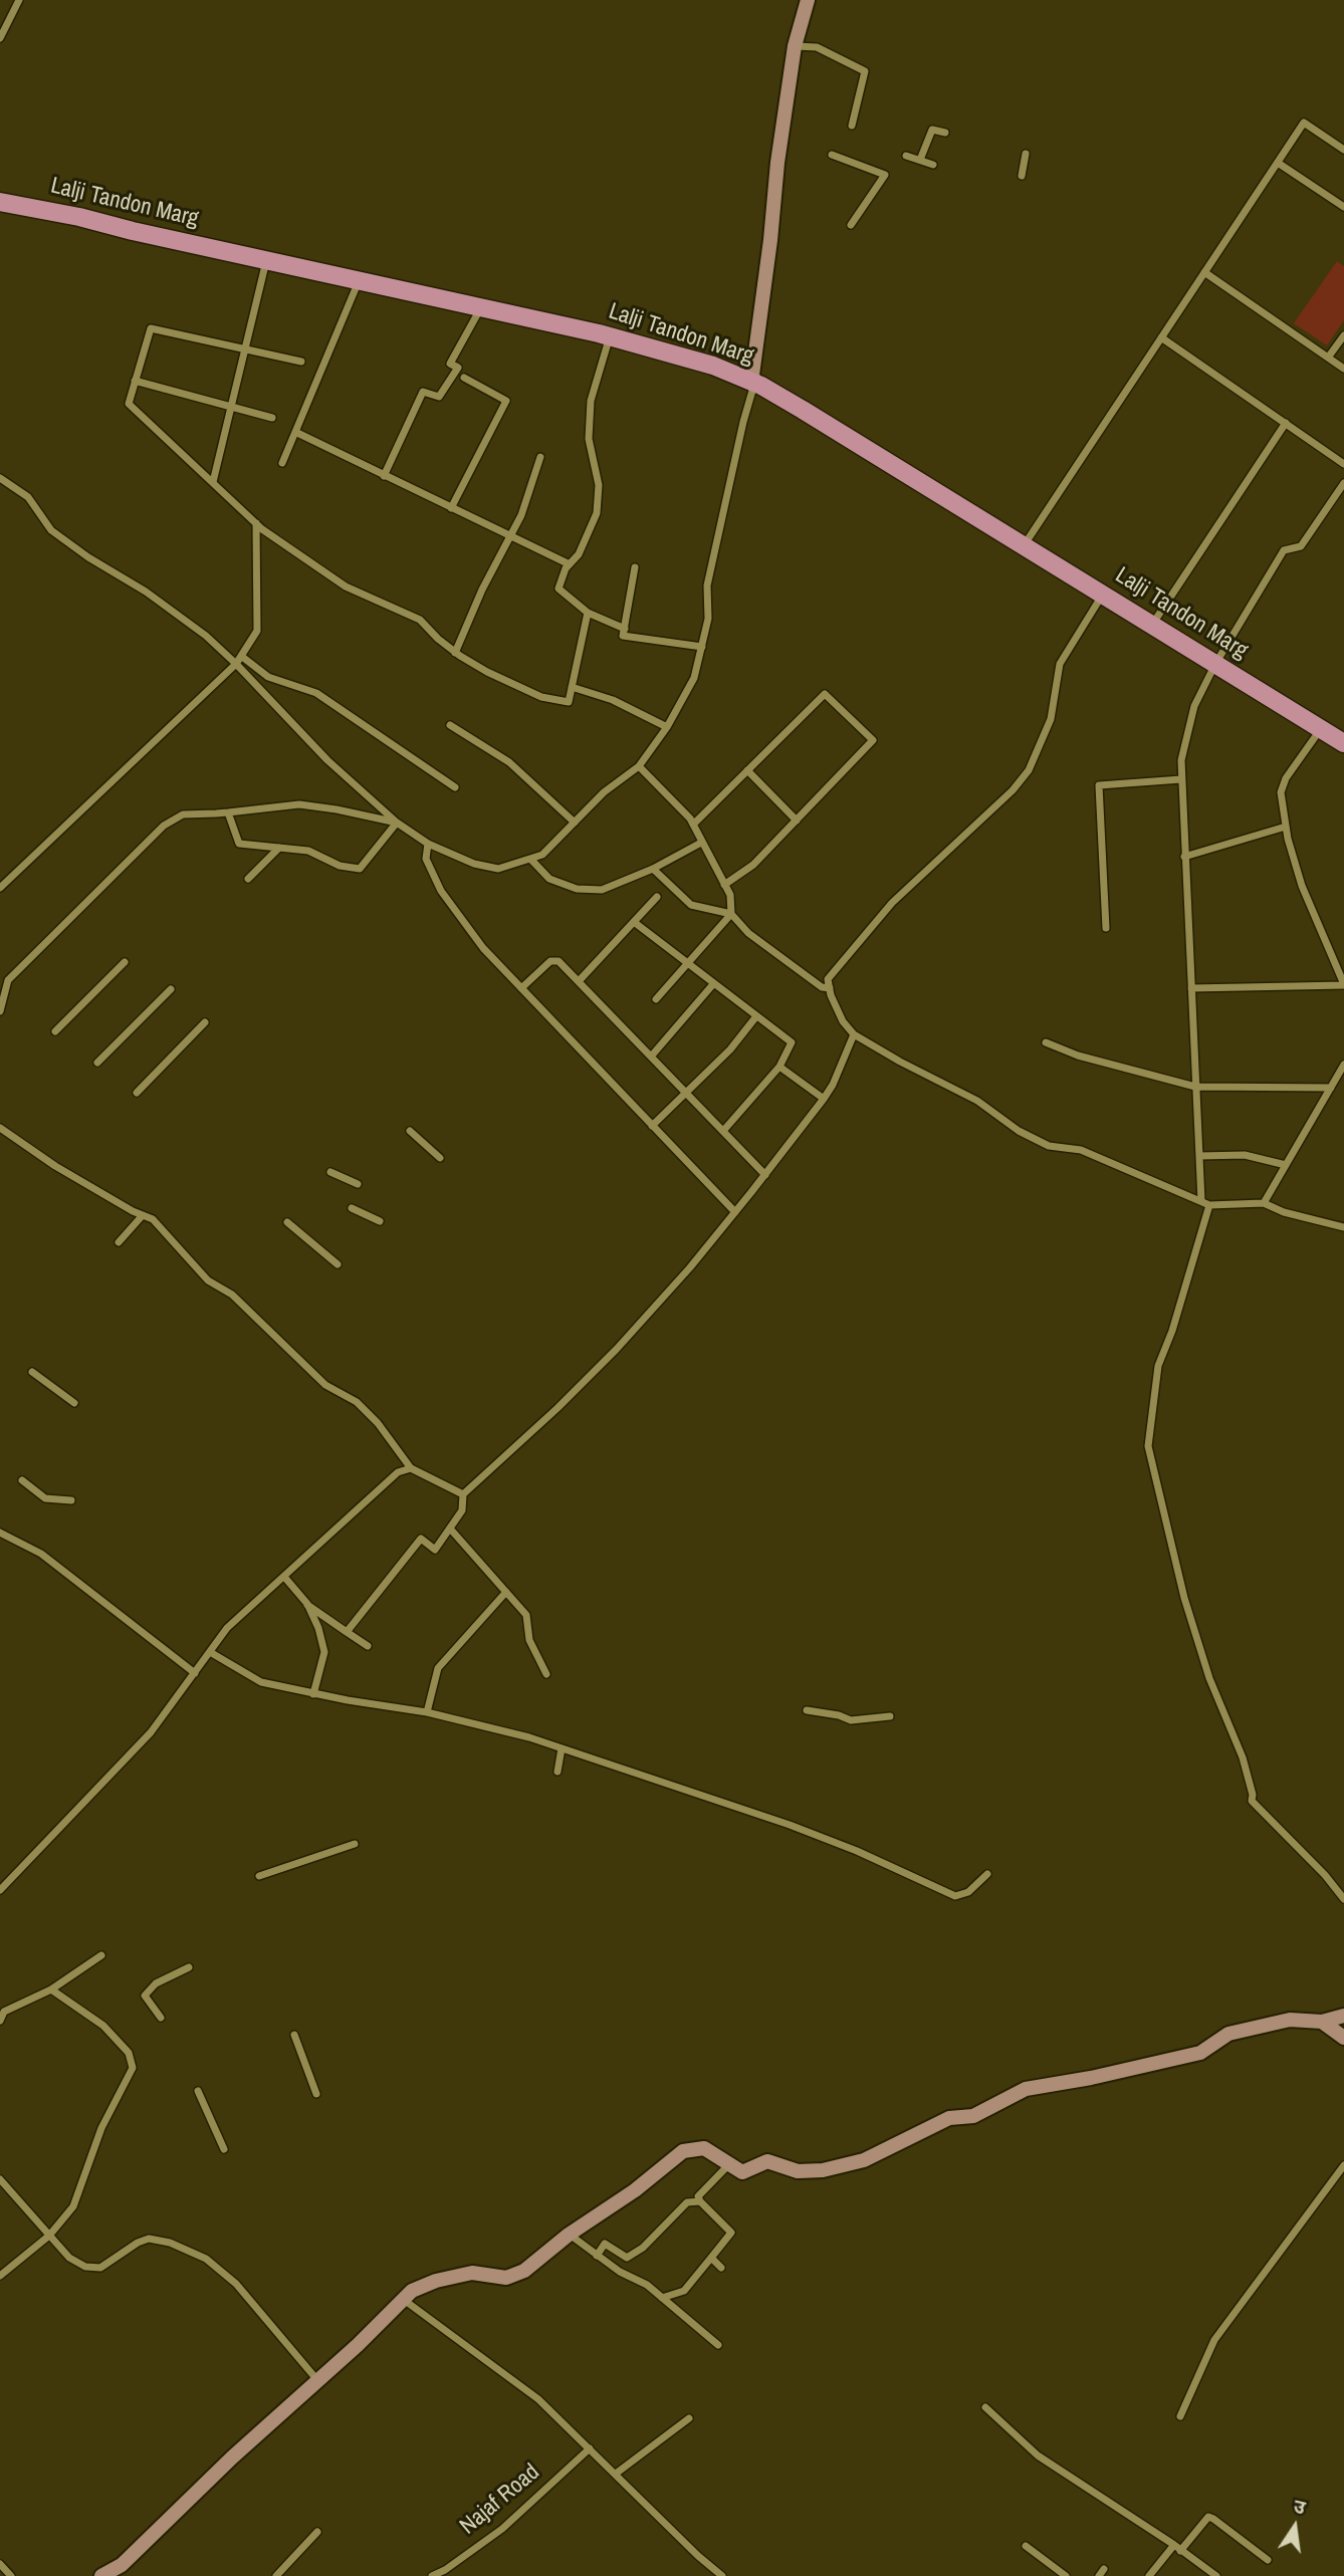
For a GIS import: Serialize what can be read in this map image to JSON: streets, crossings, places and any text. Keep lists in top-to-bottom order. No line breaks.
{"streets":{"main road":["Lalji Tandon Marg"],"street":["Najaf Road"]},"north":"top"}
